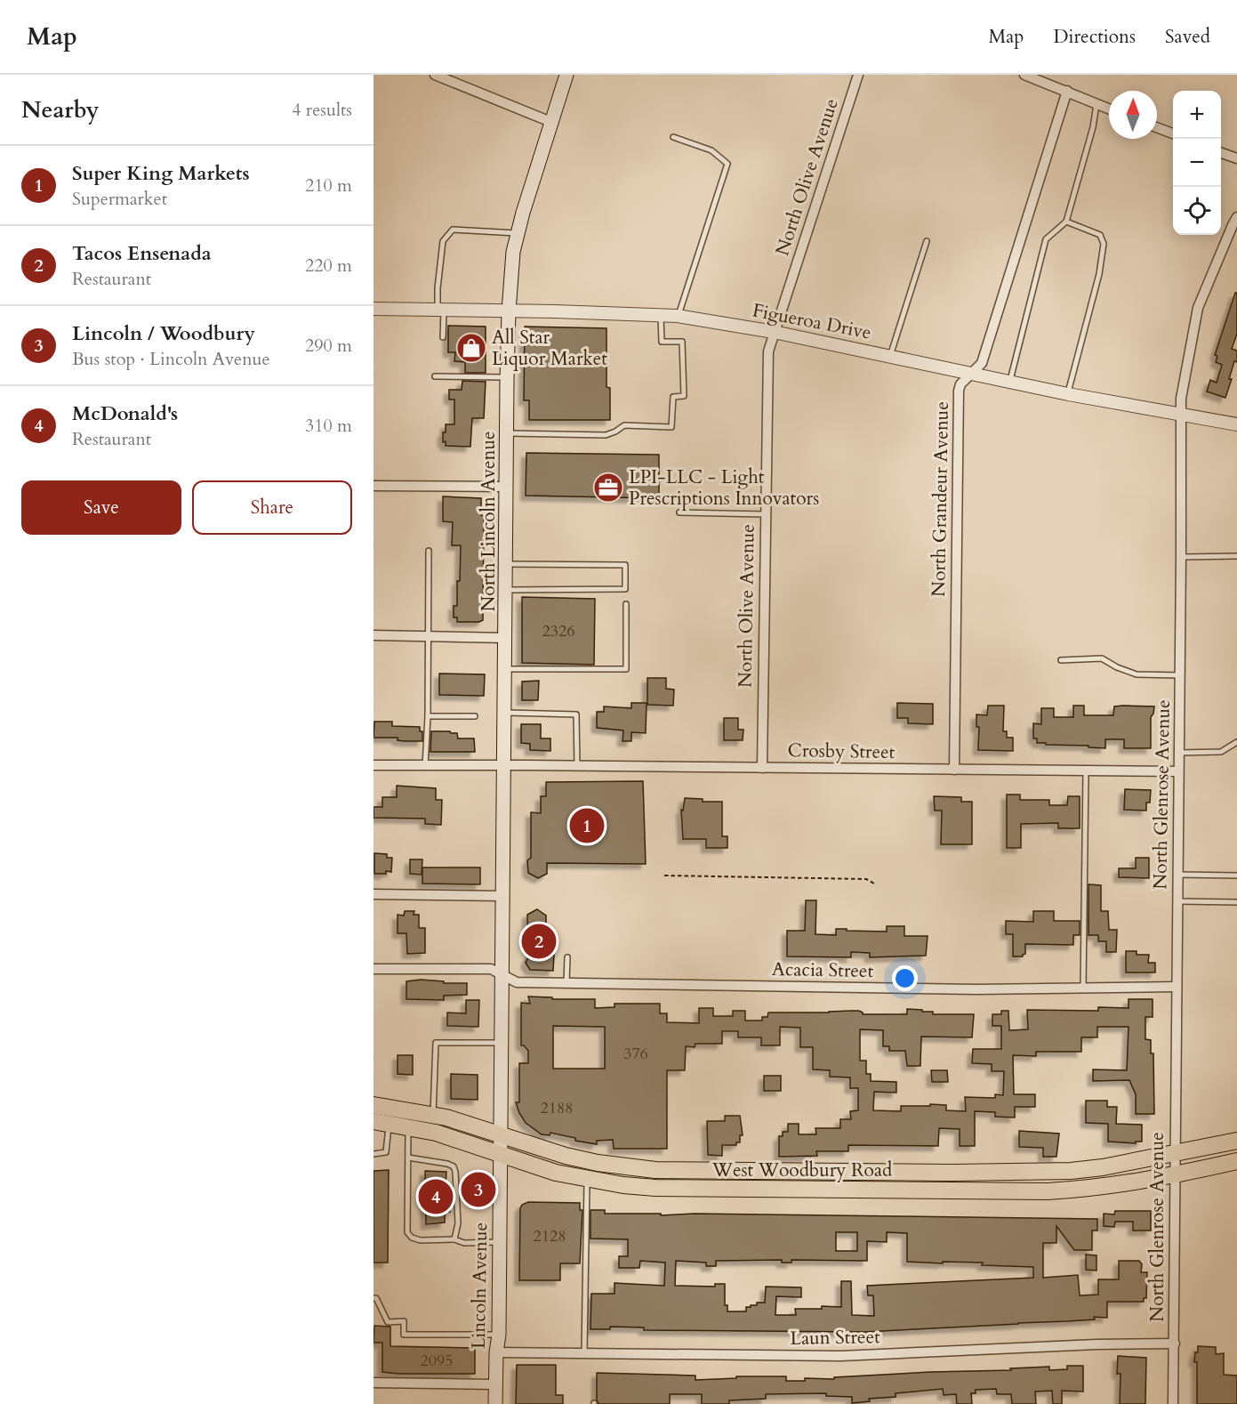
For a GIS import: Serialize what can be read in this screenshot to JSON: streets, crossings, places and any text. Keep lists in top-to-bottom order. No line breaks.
{"streets":{"main road":["North Lincoln Avenue","West Woodbury Road","Lincoln Avenue"],"street":["North Olive Avenue","Figueroa Drive","North Grandeur Avenue","Crosby Street","North Glenrose Avenue","Acacia Street","Laun Street"]},"crossings":[["North Olive Avenue","Figueroa Drive"],["North Olive Avenue","Crosby Street"],["Figueroa Drive","North Grandeur Avenue"],["Figueroa Drive","North Lincoln Avenue"],["Figueroa Drive","North Glenrose Avenue"],["North Grandeur Avenue","Crosby Street"],["North Lincoln Avenue","Crosby Street"],["North Lincoln Avenue","Acacia Street"],["North Lincoln Avenue","Lincoln Avenue"],["Crosby Street","North Glenrose Avenue"],["North Glenrose Avenue","Acacia Street"],["North Glenrose Avenue","West Woodbury Road"],["North Glenrose Avenue","Laun Street"],["Acacia Street","Lincoln Avenue"],["West Woodbury Road","Lincoln Avenue"],["Lincoln Avenue","Laun Street"]],"places":{"shop":["All Star Liquor Market"],"office":["LPI-LLC - Light Prescriptions Innovators"]},"house_numbers":["2326","376","2188","2128","2095"],"north":"top","page":{"header":"Map","nav":["Map","Directions","Saved"],"heading":["Nearby","4 results"],"map_buttons":["+","−"],"list":[{"mark":"1","name":"Super King Markets","note":"Supermarket","value":"210 m"},{"mark":"2","name":"Tacos Ensenada","note":"Restaurant","value":"220 m"},{"mark":"3","name":"Lincoln / Woodbury","note":"Bus stop · Lincoln Avenue","value":"290 m"},{"mark":"4","name":"McDonald's","note":"Restaurant","value":"310 m"}],"buttons":["Save","Share"],"pins":["1","2","3","4"]}}
